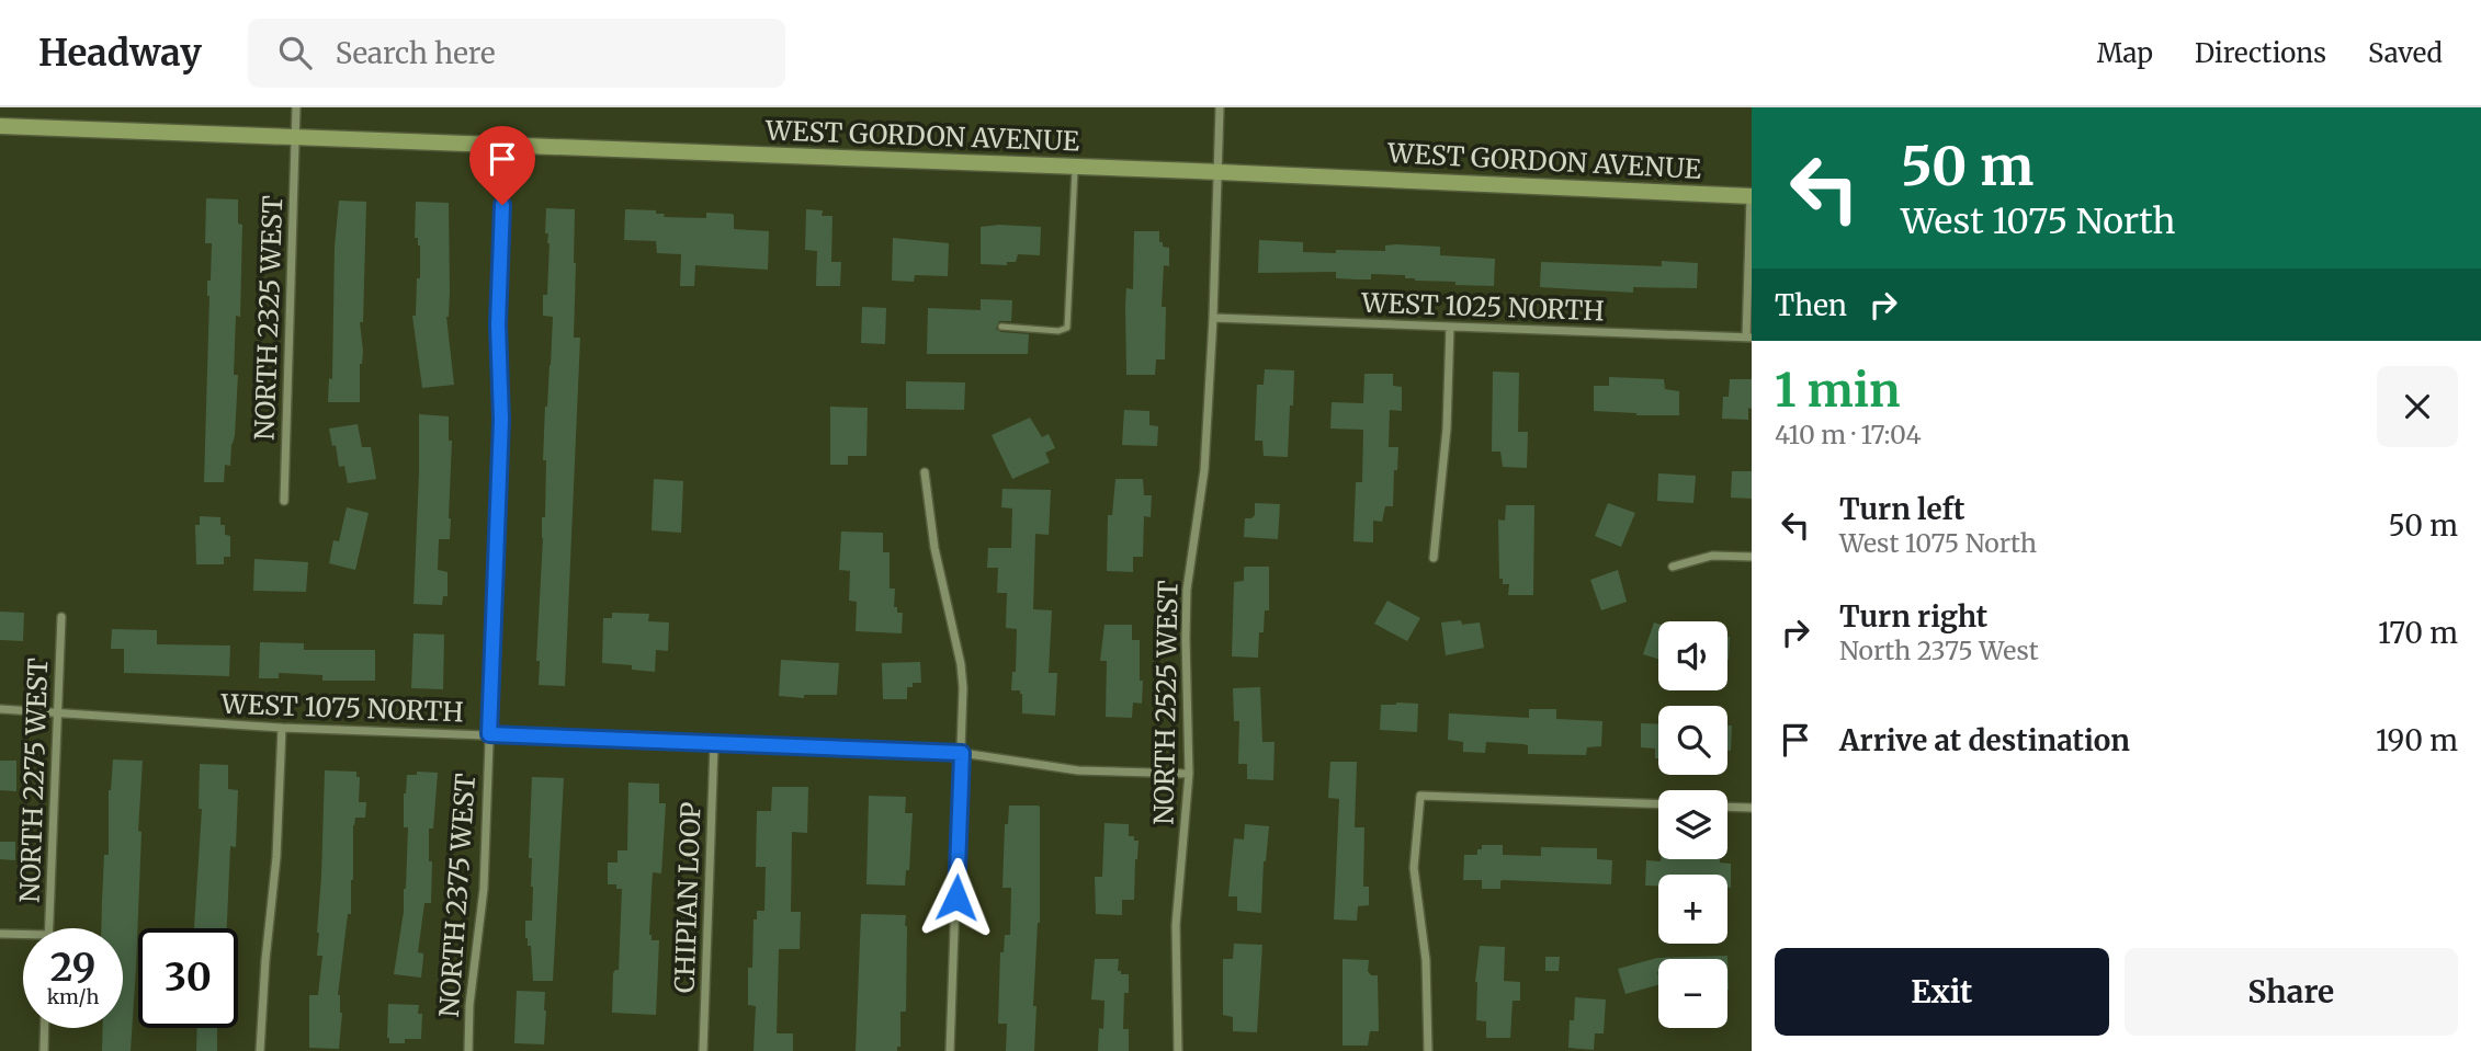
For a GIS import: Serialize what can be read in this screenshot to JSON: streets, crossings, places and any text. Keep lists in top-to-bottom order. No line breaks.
{"streets":{"main road":["WEST GORDON AVENUE"],"street":["WEST 1025 NORTH","NORTH 2325 WEST","NORTH 2525 WEST","WEST 1075 NORTH","NORTH 2275 WEST","NORTH 2375 WEST","CHIPIAN LOOP"]},"crossings":[["WEST GORDON AVENUE","NORTH 2325 WEST"],["WEST GORDON AVENUE","NORTH 2525 WEST"],["WEST GORDON AVENUE","NORTH 2375 WEST"],["WEST 1025 NORTH","NORTH 2525 WEST"],["NORTH 2525 WEST","WEST 1075 NORTH"],["WEST 1075 NORTH","NORTH 2275 WEST"],["WEST 1075 NORTH","NORTH 2375 WEST"],["WEST 1075 NORTH","CHIPIAN LOOP"]],"page":{"header":"Headway","search":"Search here","nav":["Map","Directions","Saved"],"turn":["50 m","West 1075 North"],"then":"Then","heading":["1 min","410 m · 17:04"],"list":[{"name":"Turn left","note":"West 1075 North","value":"50 m"},{"name":"Turn right","note":"North 2375 West","value":"170 m"},{"name":"Arrive at destination","value":"190 m"}],"map_buttons":["+","−"],"speed":"29 km/h","limit":"30","buttons":["Exit","Share"]}}
